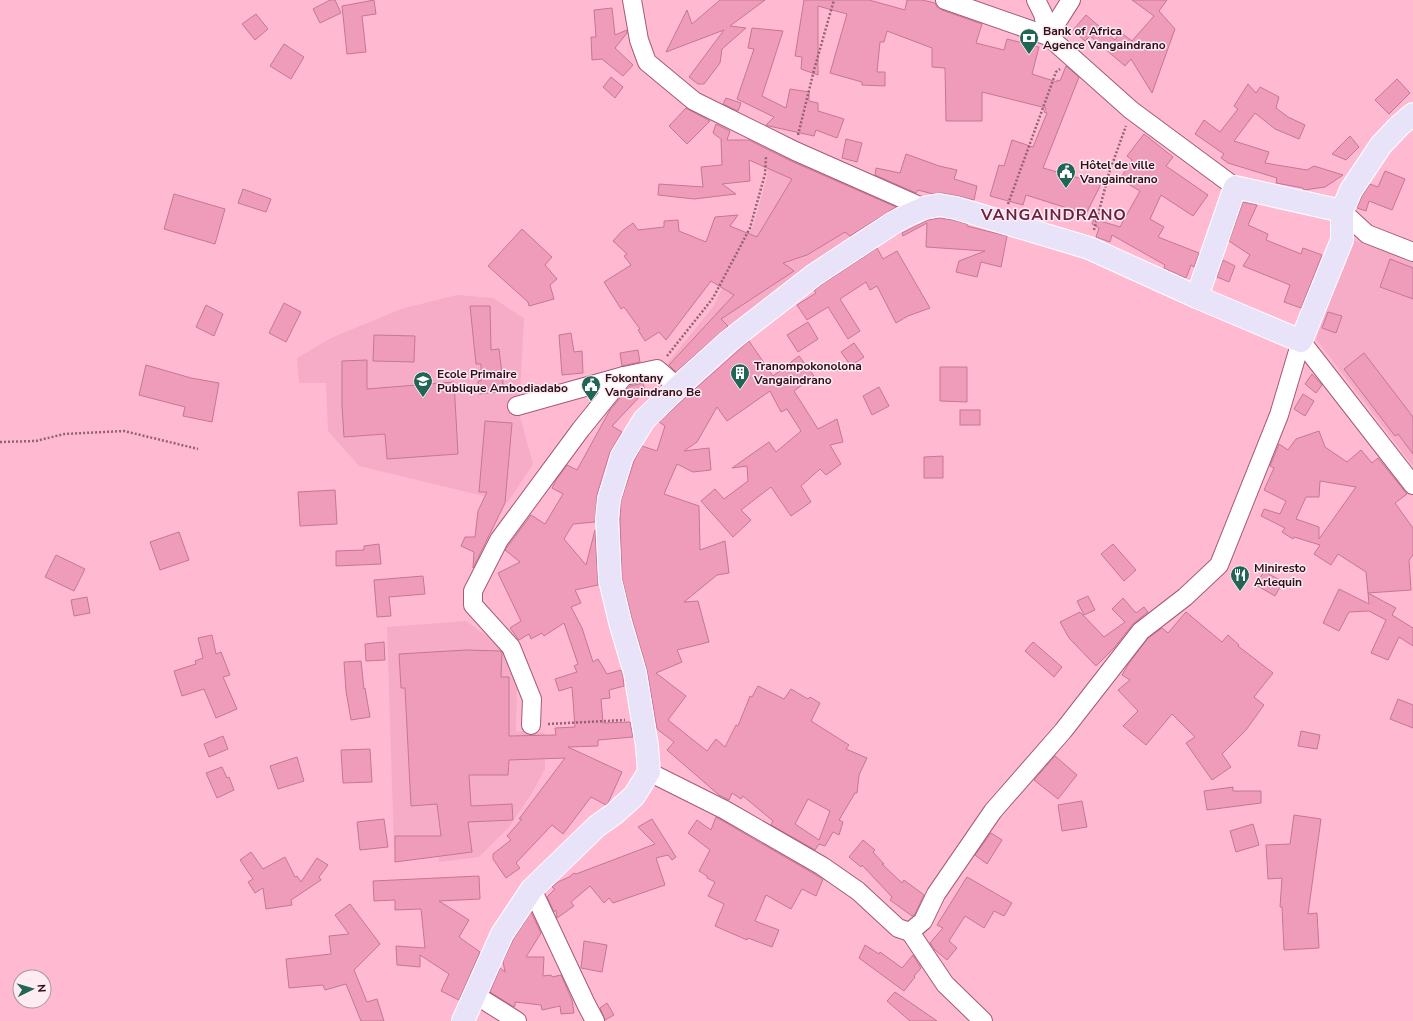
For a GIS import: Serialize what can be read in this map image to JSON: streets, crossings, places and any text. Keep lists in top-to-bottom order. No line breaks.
{"districts":["VANGAINDRANO"],"places":{"bank":["Bank of Africa Agence Vangaindrano"],"public building":["Hôtel de ville Vangaindrano","Fokontany Vangaindrano Be"],"building":["Tranompokonolona Vangaindrano"],"school or university":["Ecole Primaire Publique Ambodiadabo"],"restaurant":["Miniresto Arlequin"]},"north":"right"}
